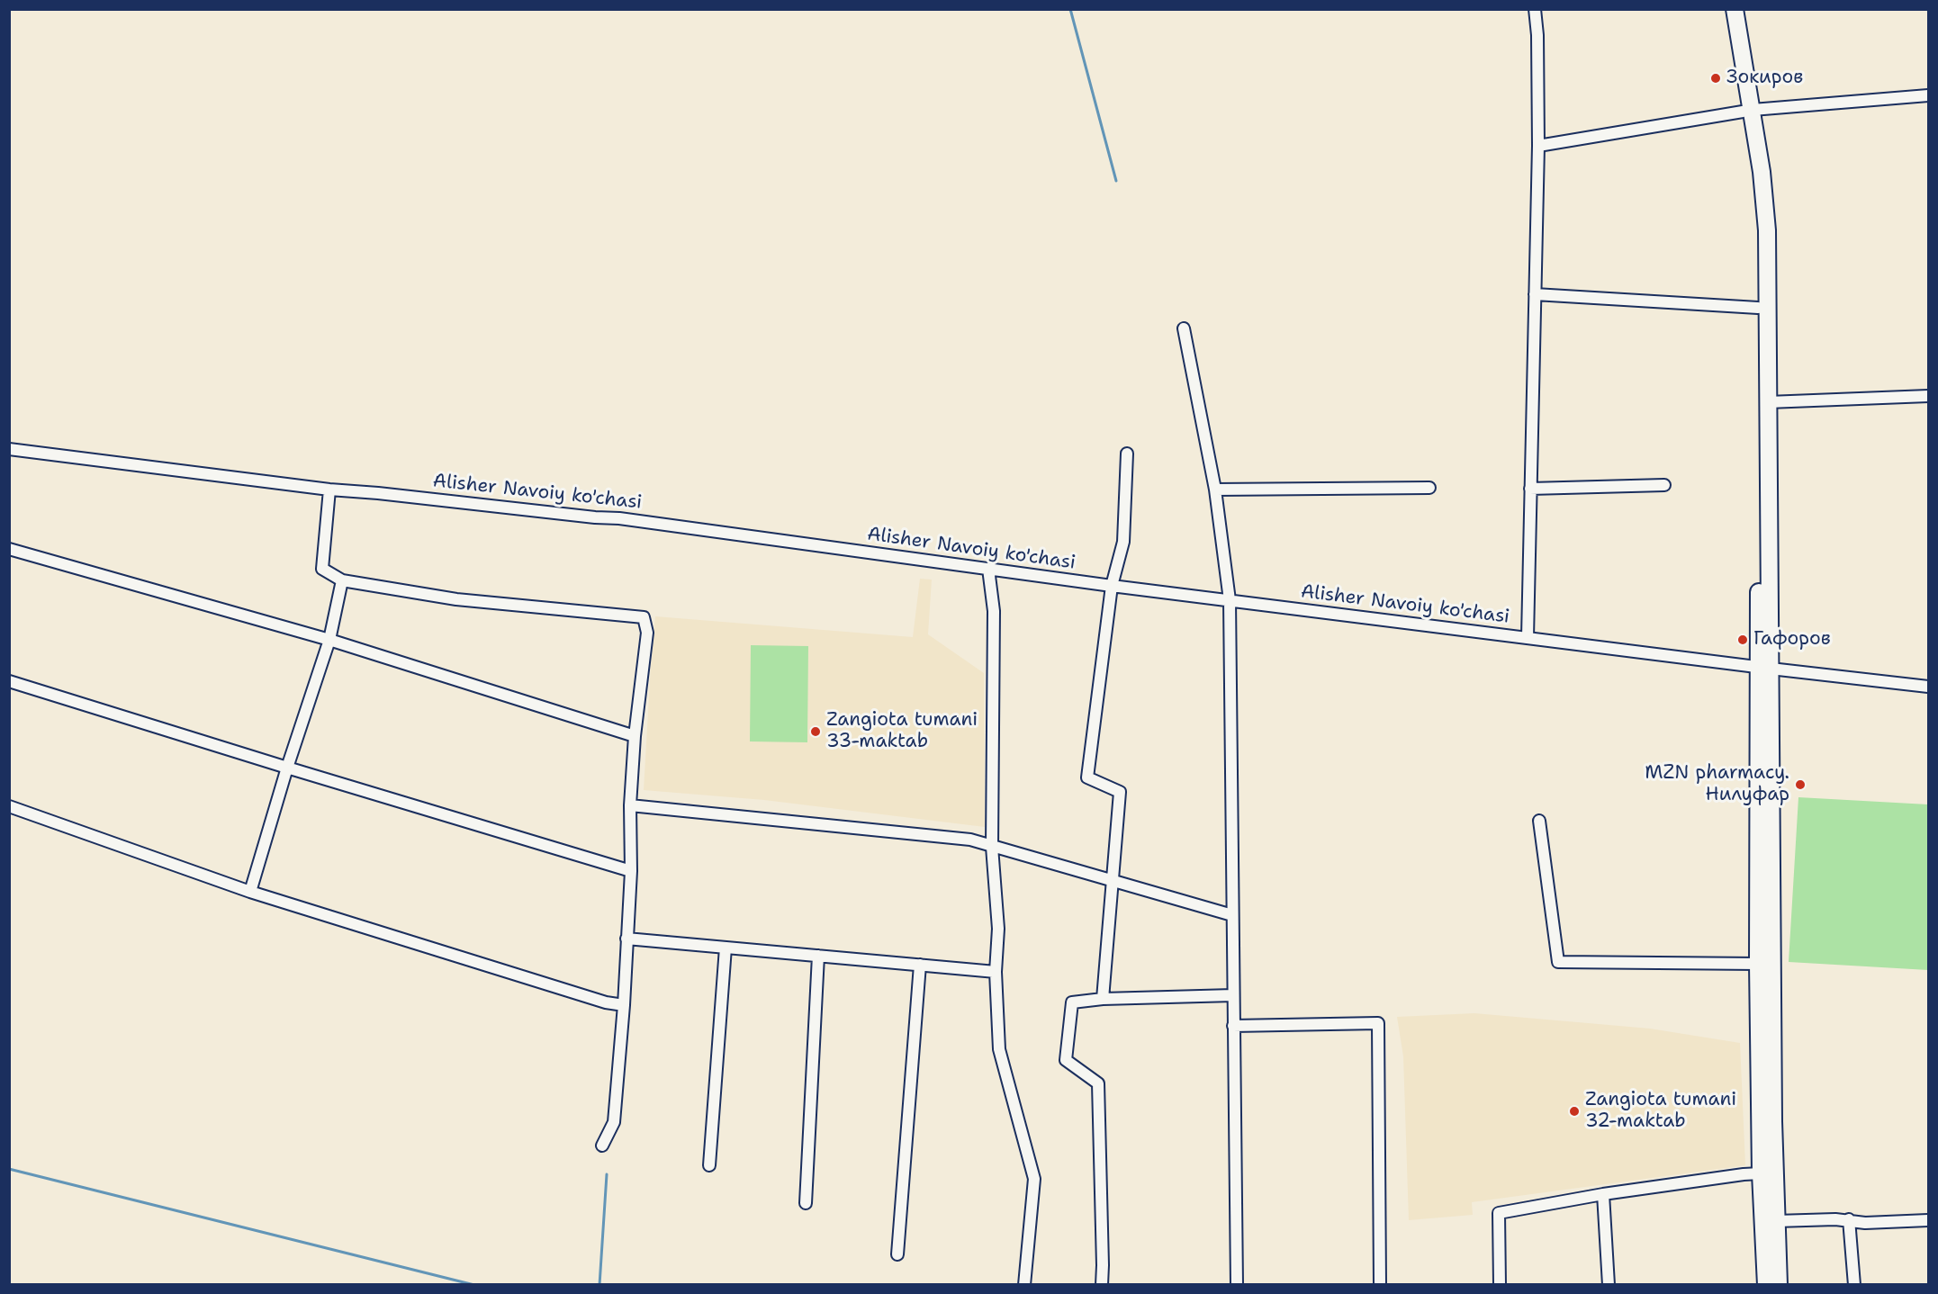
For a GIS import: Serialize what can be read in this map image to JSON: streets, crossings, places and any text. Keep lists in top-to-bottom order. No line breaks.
{"streets":{"street":["Alisher Navoiy ko'chasi"]},"places":["Зокиров","Гафоров","Zangiota tumani 33-maktab","MZN pharmacy. Нилуфар","Zangiota tumani 32-maktab"]}
